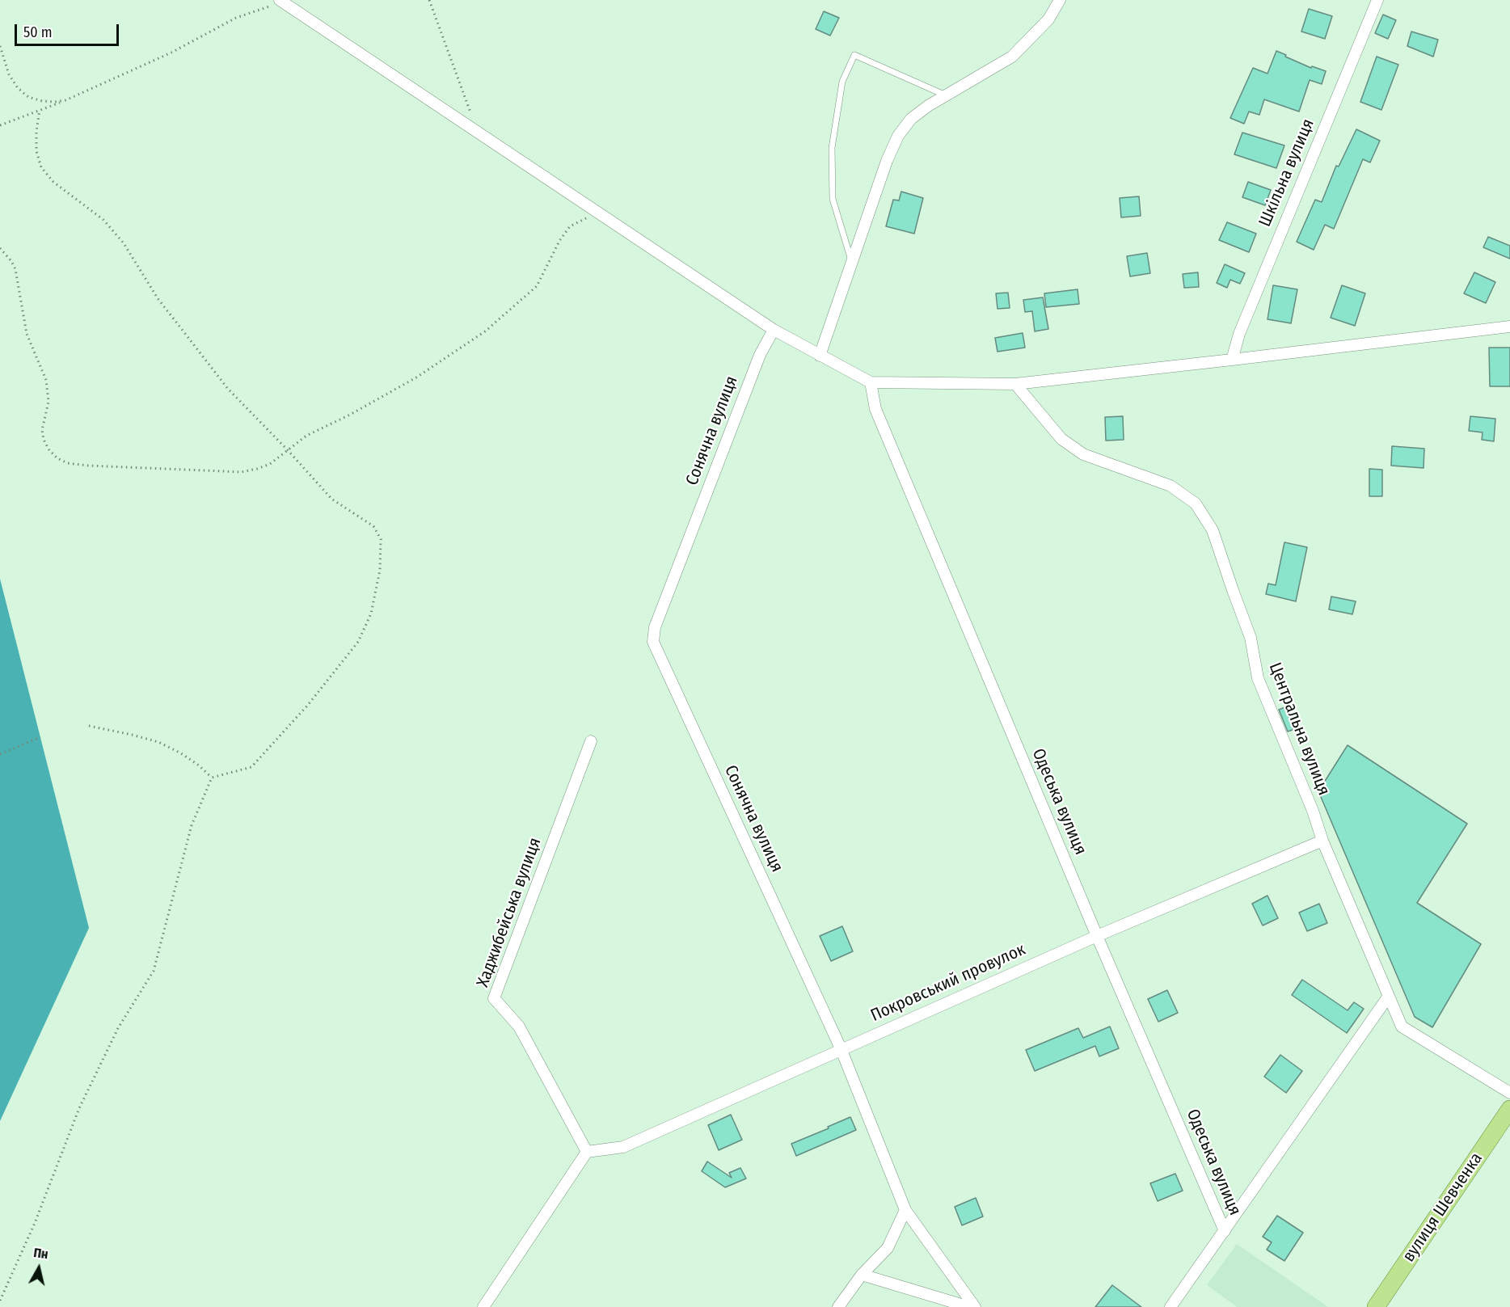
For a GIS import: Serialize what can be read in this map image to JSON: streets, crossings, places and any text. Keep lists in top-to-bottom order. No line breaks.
{"streets":{"main road":["вулиця Шевченка"],"street":["Шкільна вулиця","Сонячна вулиця","Центральна вулиця","Одеська вулиця","Хаджибейська вулиця","Покровський провулок"]},"crossings":[["Сонячна вулиця","Покровський провулок"],["Центральна вулиця","Покровський провулок"],["Одеська вулиця","Покровський провулок"],["Хаджибейська вулиця","Покровський провулок"]],"scale_bar":"50 m","north":"top"}
